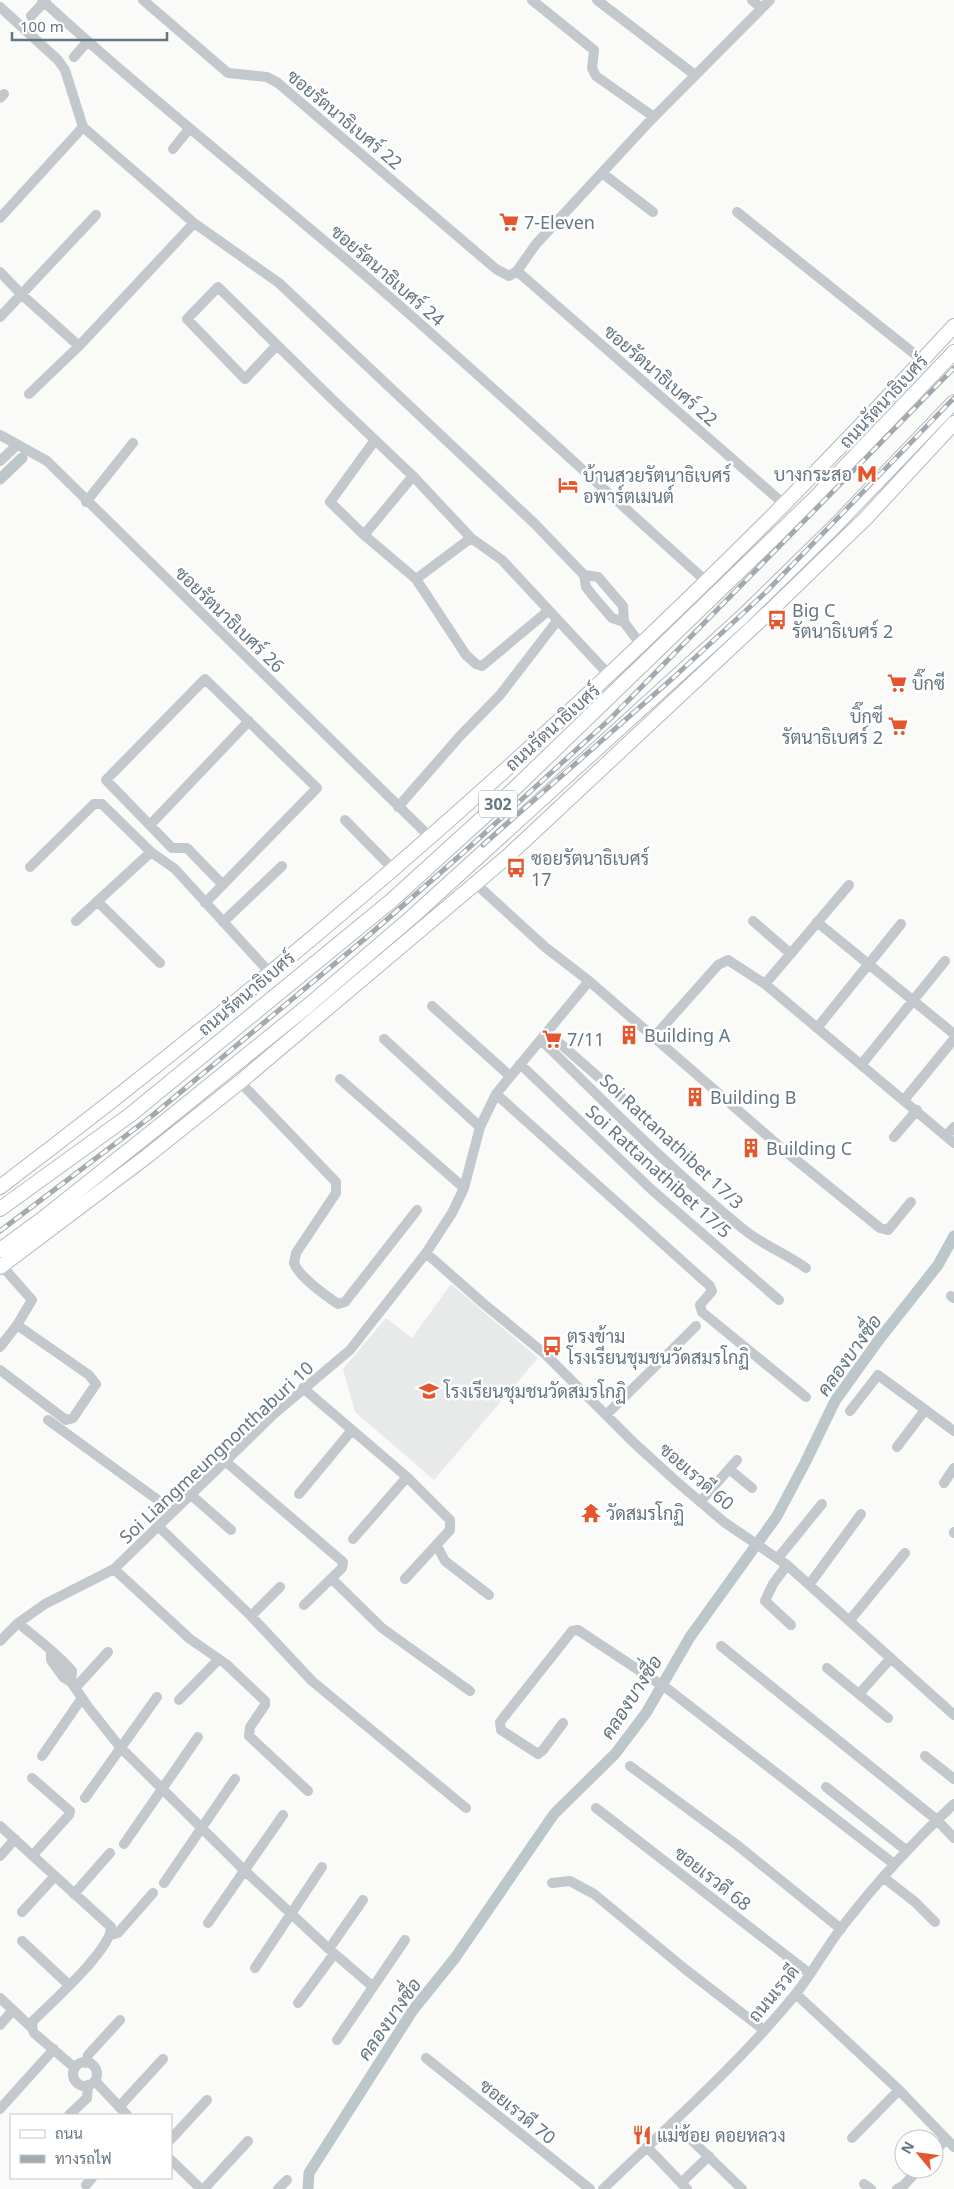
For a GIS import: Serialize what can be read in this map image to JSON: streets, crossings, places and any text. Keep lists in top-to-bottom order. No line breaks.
{"streets":{"main road":["ถนนรัตนาธิเบศร์","302"],"street":["ซอยรัตนาธิเบศร์ 22","ซอยรัตนาธิเบศร์ 24","ซอยรัตนาธิเบศร์ 26","Soi Rattanathibet 17/3","Soi Rattanathibet 17/5","Soi Liangmeungnonthaburi 10","ซอยเรวดี 60","ซอยเรวดี 68","ถนนเรวดี","ซอยเรวดี 70"]},"crossings":[["ซอยรัตนาธิเบศร์ 22","ถนนรัตนาธิเบศร์"],["ซอยรัตนาธิเบศร์ 24","ถนนรัตนาธิเบศร์"],["ถนนรัตนาธิเบศร์","ซอยรัตนาธิเบศร์ 26"],["Soi Rattanathibet 17/3","Soi Liangmeungnonthaburi 10"],["Soi Rattanathibet 17/5","Soi Liangmeungnonthaburi 10"],["Soi Liangmeungnonthaburi 10","ซอยเรวดี 60"],["ซอยเรวดี 68","ถนนเรวดี"]],"water":["คลองบางซื่อ"],"places":{"supermarket":["7-Eleven","บิ๊กซี","บิ๊กซี รัตนาธิเบศร์ 2","7/11"],"metro station":["บางกระสอ"],"hotel":["บ้านสวยรัตนาธิเบศร์ อพาร์ตเมนต์"],"bus stop":["Big C รัตนาธิเบศร์ 2","ซอยรัตนาธิเบศร์ 17","ตรงข้าม โรงเรียนชุมชนวัดสมรโกฏิ"],"building":["Building A","Building B","Building C"],"school or university":["โรงเรียนชุมชนวัดสมรโกฏิ"],"temple":["วัดสมรโกฏิ"],"restaurant":["แม่ช้อย ดอยหลวง"]},"legend":["ถนน","ทางรถไฟ"],"scale_bar":"100 m","north":"top left"}
